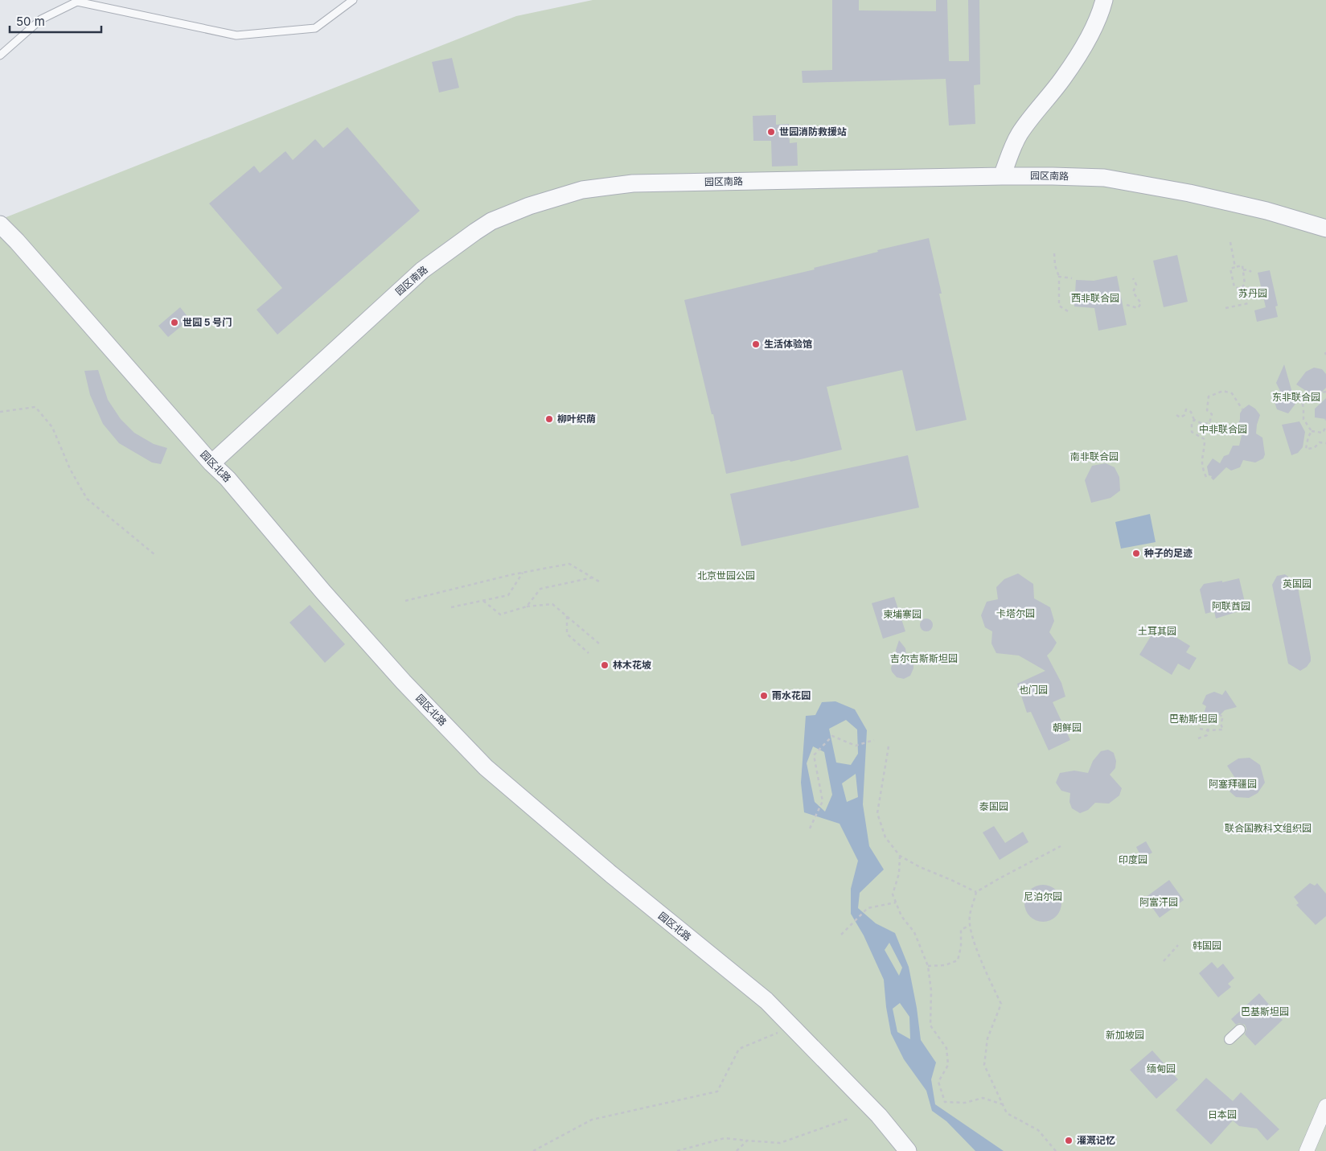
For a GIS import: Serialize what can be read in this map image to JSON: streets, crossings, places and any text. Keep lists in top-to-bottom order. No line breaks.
{"streets":{"street":["园区南路","园区北路"]},"crossings":[["园区南路","园区北路"]],"parks":["苏丹园","西非联合园","东非联合园","中非联合园","南非联合园","北京世园公园","英国园","阿联酋园","卡塔尔园","柬埔寨园","土耳其园","吉尔吉斯斯坦园","也门园","巴勒斯坦园","朝鲜园","阿塞拜疆园","泰国园","联合国教科文组织园","印度园","尼泊尔园","阿富汗园","韩国园","巴基斯坦园","新加坡园","缅甸园","日本园"],"places":["世园消防救援站","世园 5 号门","生活体验馆","柳叶织荫","种子的足迹","林木花坡","雨水花园","灌溉记忆"],"scale_bar":"50 m"}
